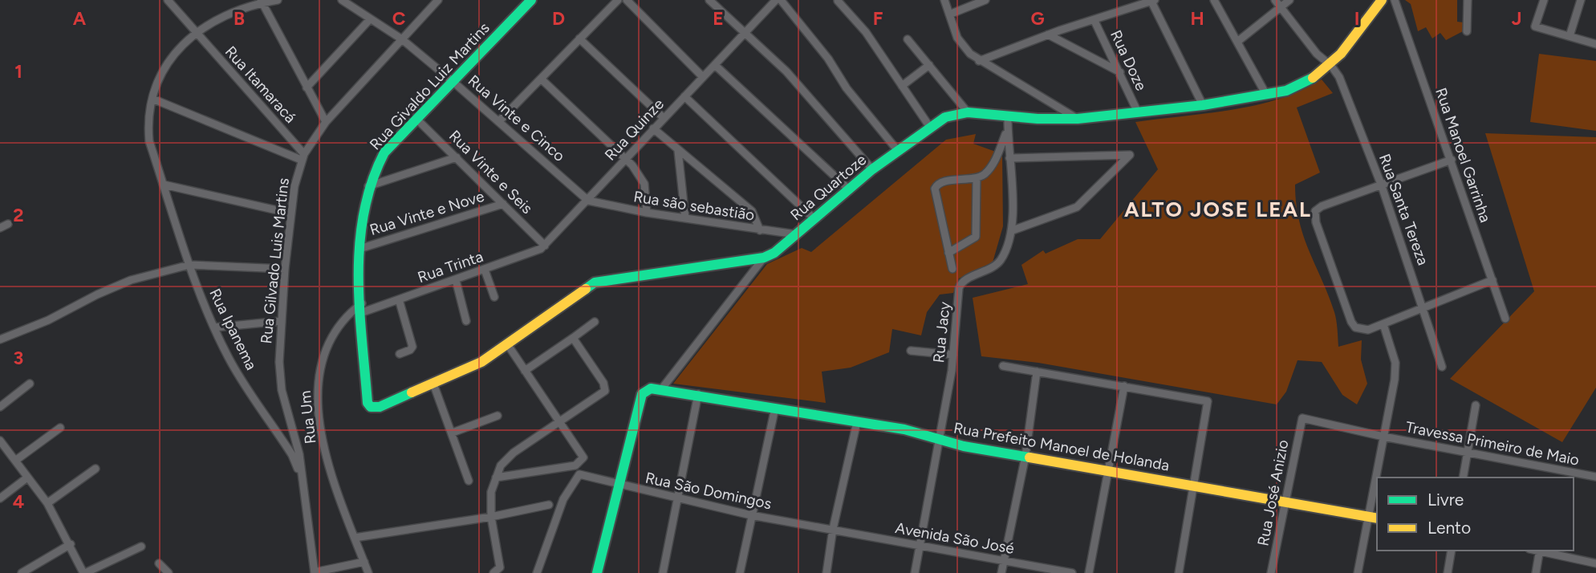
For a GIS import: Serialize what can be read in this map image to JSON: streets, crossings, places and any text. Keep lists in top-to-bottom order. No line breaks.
{"streets":{"street":["Rua Doze","Rua Itamaracá","Rua Givaldo Luiz Martins","Rua Vinte e Cinco","Rua Quinze","Rua Manoel Garrinha","Rua Vinte e Seis","Rua Quartoze","Rua são sebastião","Rua Santa Tereza","Rua Vinte e Nove","Rua Gilvado Luis Martins","Rua Trinta","Rua Ipanema","Rua Jacy","Rua Um","Travessa Primeiro de Maio","Rua Prefeito Manoel de Holanda","Rua São Domingos","Rua José Anizio","Avenida São José"]},"crossings":[["Rua Doze","Rua Quartoze"],["Rua Itamaracá","Rua Gilvado Luis Martins"],["Rua Itamaracá","Rua Ipanema"],["Rua Givaldo Luiz Martins","Rua Vinte e Cinco"],["Rua Givaldo Luiz Martins","Rua Vinte e Seis"],["Rua Givaldo Luiz Martins","Rua Quartoze"],["Rua Givaldo Luiz Martins","Rua Vinte e Nove"],["Rua Givaldo Luiz Martins","Rua Trinta"],["Rua Givaldo Luiz Martins","Rua Um"],["Rua Vinte e Cinco","Rua Quinze"],["Rua Vinte e Cinco","Rua são sebastião"],["Rua Vinte e Cinco","Rua Gilvado Luis Martins"],["Rua Quinze","Rua Vinte e Seis"],["Rua Quinze","Rua são sebastião"],["Rua Quinze","Rua Trinta"],["Rua Vinte e Seis","Rua Vinte e Nove"],["Rua Vinte e Seis","Rua Trinta"],["Rua Quartoze","Rua são sebastião"],["Rua Quartoze","Rua Santa Tereza"],["Rua Quartoze","Rua Jacy"],["Rua Gilvado Luis Martins","Rua Ipanema"],["Rua Trinta","Rua Um"],["Rua Jacy","Rua Prefeito Manoel de Holanda"],["Rua Jacy","Avenida São José"],["Travessa Primeiro de Maio","Rua José Anizio"],["Rua Prefeito Manoel de Holanda","Rua São Domingos"],["Rua Prefeito Manoel de Holanda","Rua José Anizio"],["Rua São Domingos","Avenida São José"]],"districts":["ALTO JOSE LEAL"],"legend":["Livre","Lento"],"grid":{"columns":["A","B","C","D","E","F","G","H","I","J"],"rows":["1","2","3","4"]}}
